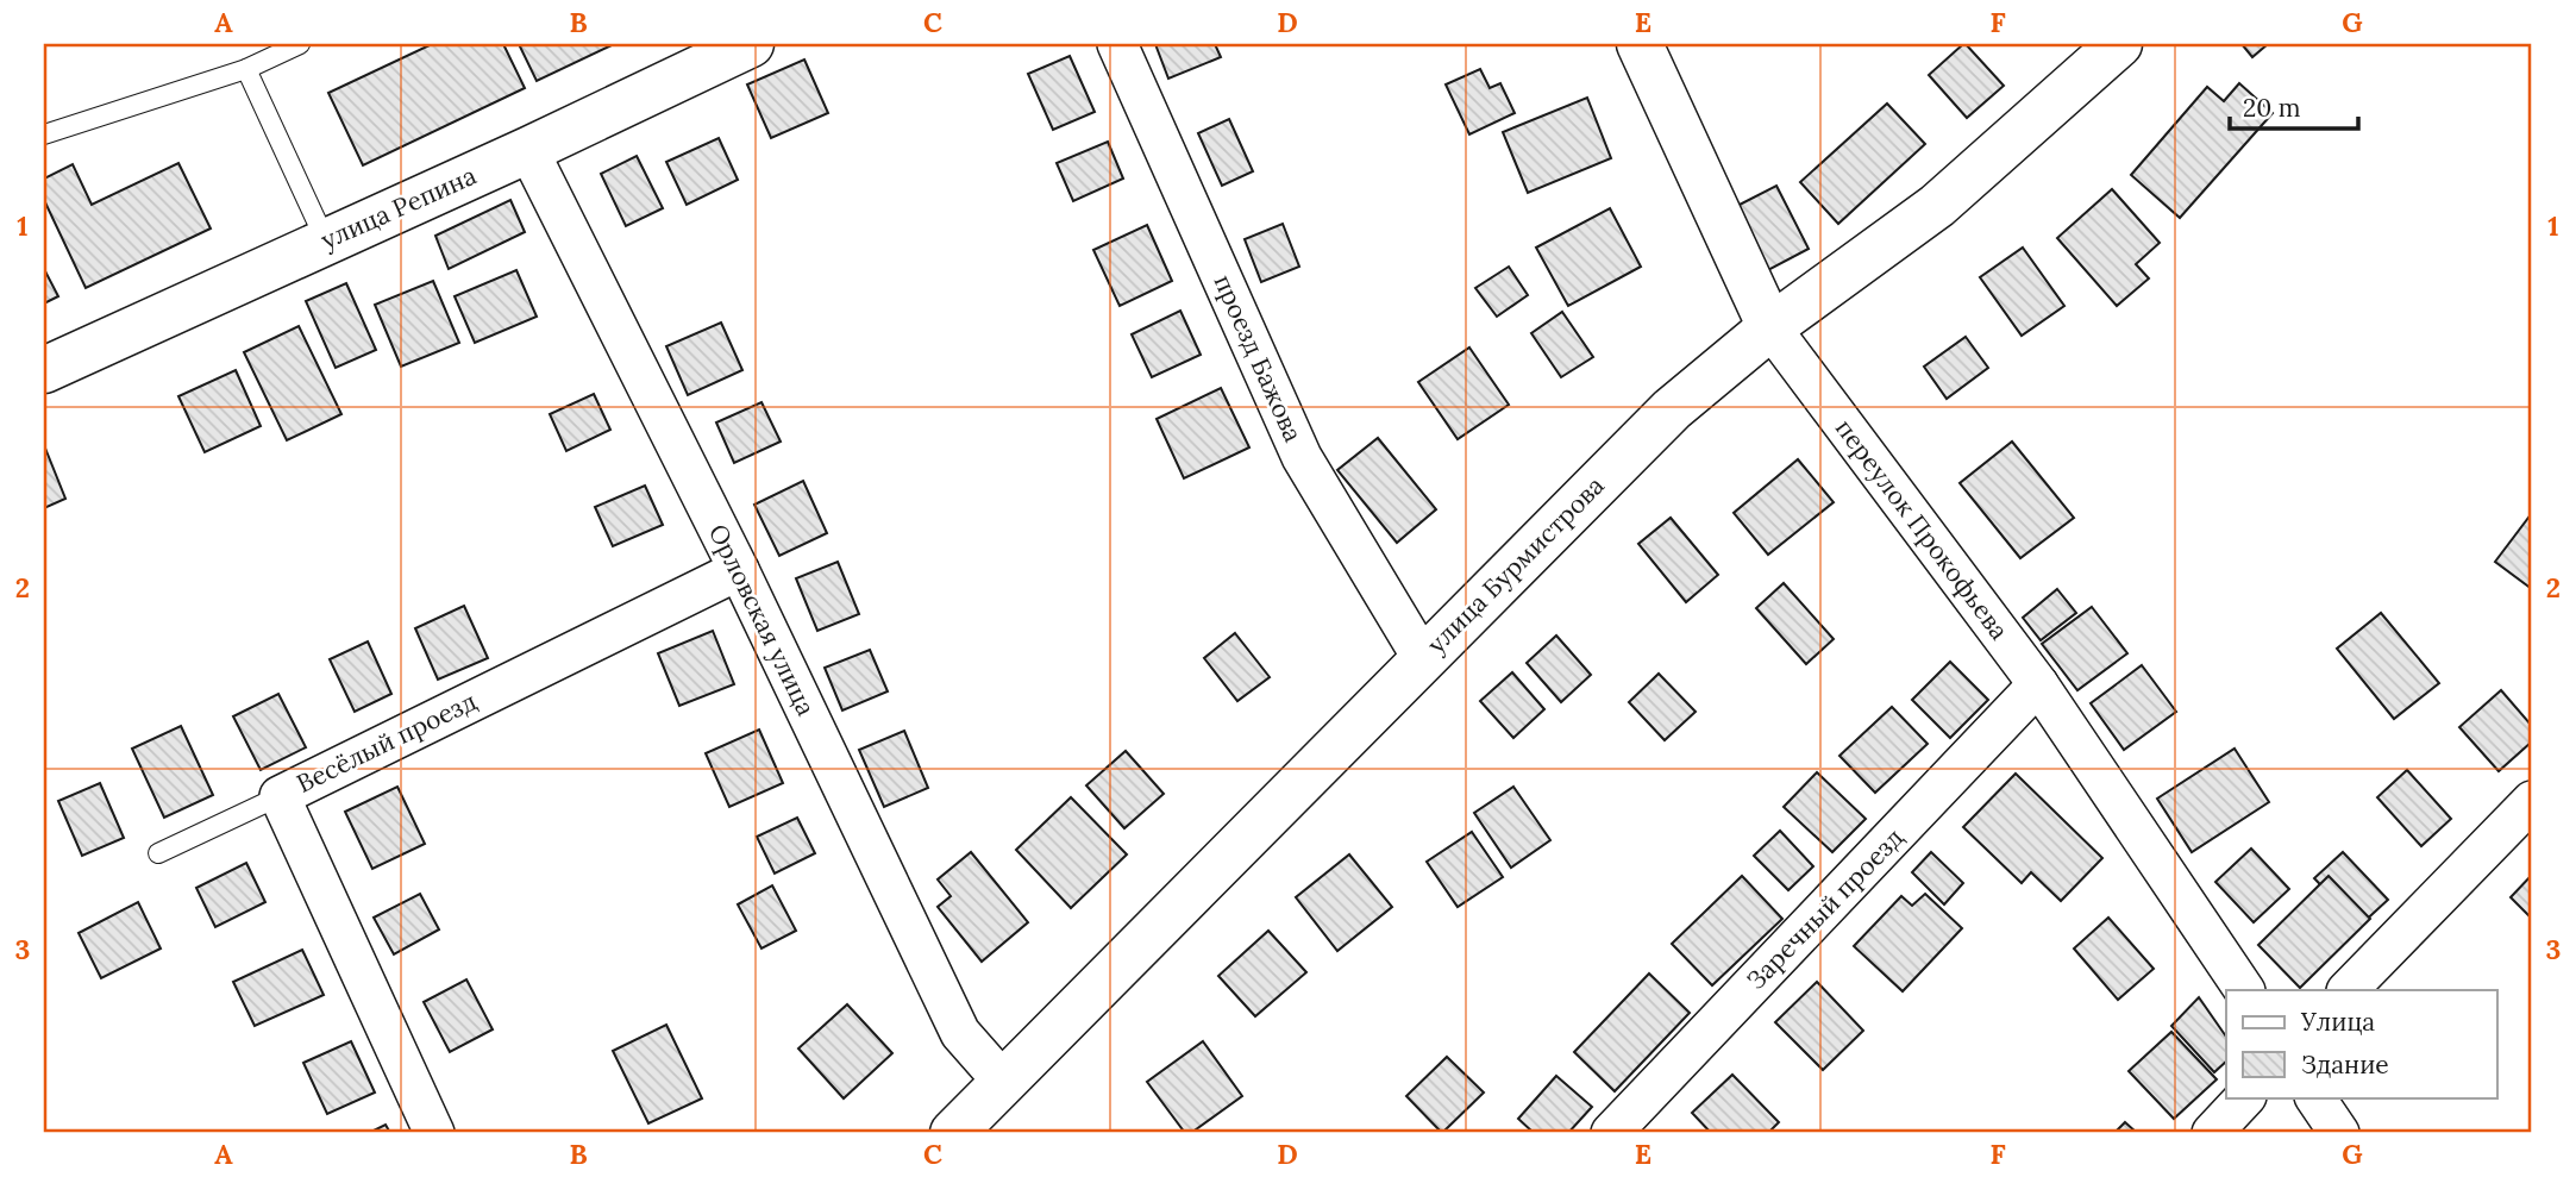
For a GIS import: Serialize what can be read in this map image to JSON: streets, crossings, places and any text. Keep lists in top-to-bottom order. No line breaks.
{"streets":{"street":["улица Репина","проезд Бажова","переулок Прокофьева","улица Бурмистрова","Орловская улица","Весёлый проезд","Заречный проезд"]},"crossings":[["улица Репина","Орловская улица"],["проезд Бажова","улица Бурмистрова"],["переулок Прокофьева","улица Бурмистрова"],["переулок Прокофьева","Заречный проезд"],["улица Бурмистрова","Орловская улица"],["Орловская улица","Весёлый проезд"]],"legend":["Улица","Здание"],"scale_bar":"20 m","grid":{"columns":["A","B","C","D","E","F","G"],"rows":["1","2","3"]}}
